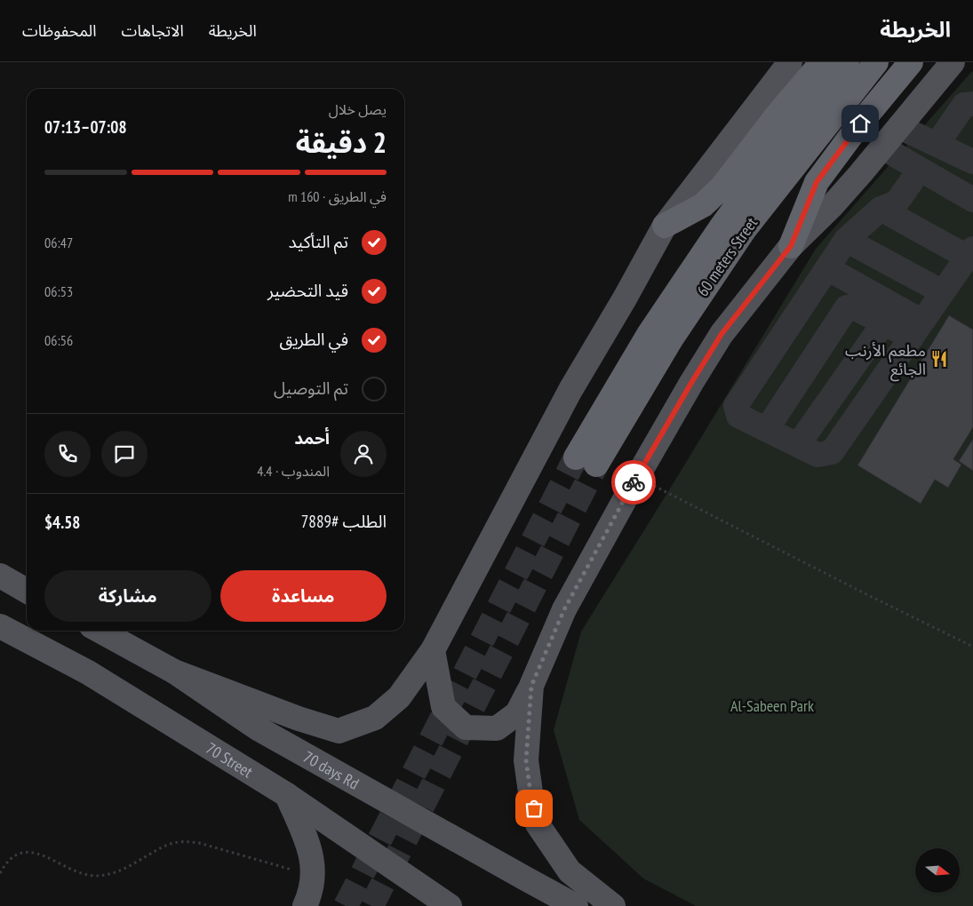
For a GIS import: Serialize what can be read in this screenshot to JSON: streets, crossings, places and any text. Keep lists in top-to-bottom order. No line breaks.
{"streets":{"highway":["60 meters Street"],"main road":["70 Street","70 days Rd"]},"parks":["Al-Sabeen Park"],"places":{"restaurant":["مطعم الأرنب الجائع"]},"north":"right","page":{"header":"الخريطة","nav":["الخريطة","الاتجاهات","المحفوظات"],"heading":["2 دقيقة","يصل خلال","07:08–07:13"],"panel":["أحمد","المندوب · 4.4","الطلب #7889","$4.58"],"bar":"في الطريق · 160 m","list":[["تم التأكيد","06:47"],["قيد التحضير","06:53"],["في الطريق","06:56"],"تم التوصيل"],"buttons":["مساعدة","مشاركة"]}}
